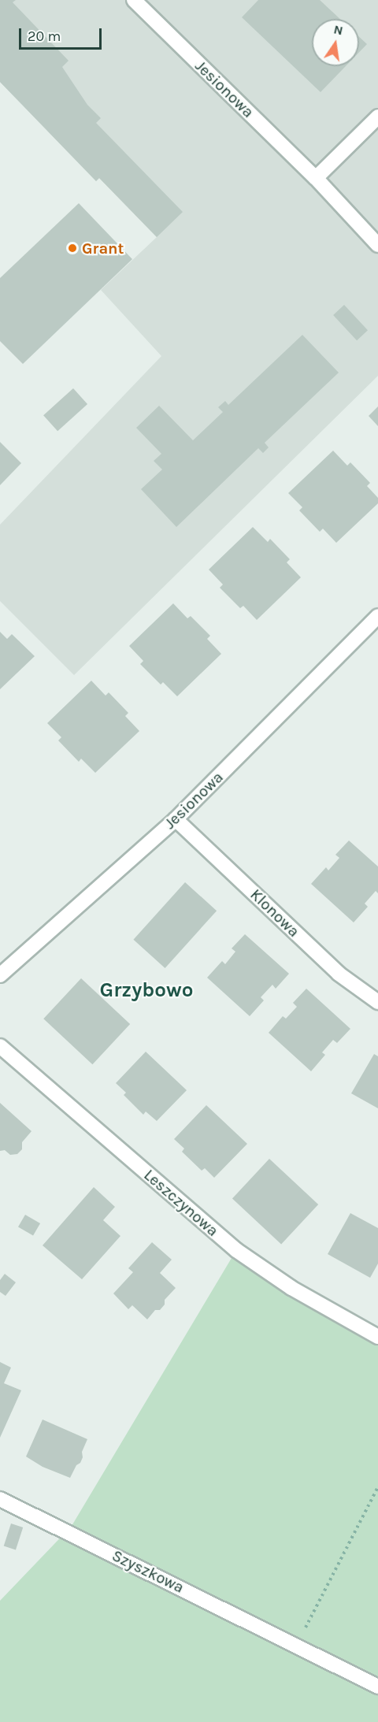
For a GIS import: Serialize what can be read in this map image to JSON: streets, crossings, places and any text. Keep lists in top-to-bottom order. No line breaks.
{"streets":{"street":["Jesionowa","Klonowa","Leszczynowa","Szyszkowa"]},"crossings":[["Jesionowa","Klonowa"]],"districts":["Grzybowo"],"places":["Grant"],"scale_bar":"20 m","north":"top"}
